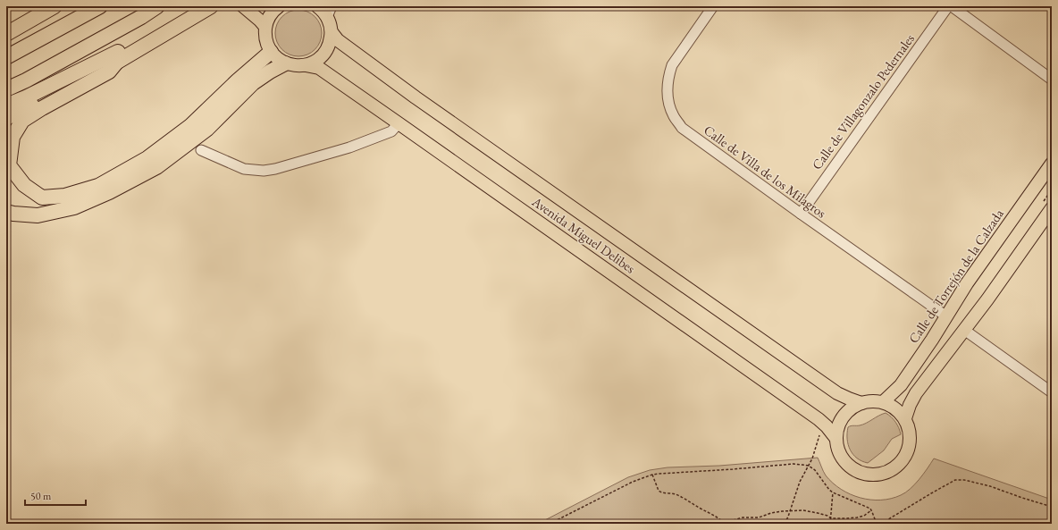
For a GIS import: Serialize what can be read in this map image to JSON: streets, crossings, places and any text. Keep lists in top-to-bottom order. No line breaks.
{"streets":{"main road":["Avenida Miguel Delibes","Calle de Torrejón de la Calzada"],"street":["Calle de Villagonzalo Pedernales","Calle de Villa de los Milagros"]},"crossings":[["Calle de Villagonzalo Pedernales","Calle de Villa de los Milagros"],["Calle de Villa de los Milagros","Calle de Torrejón de la Calzada"],["Avenida Miguel Delibes","Calle de Torrejón de la Calzada"]],"scale_bar":"50 m"}
